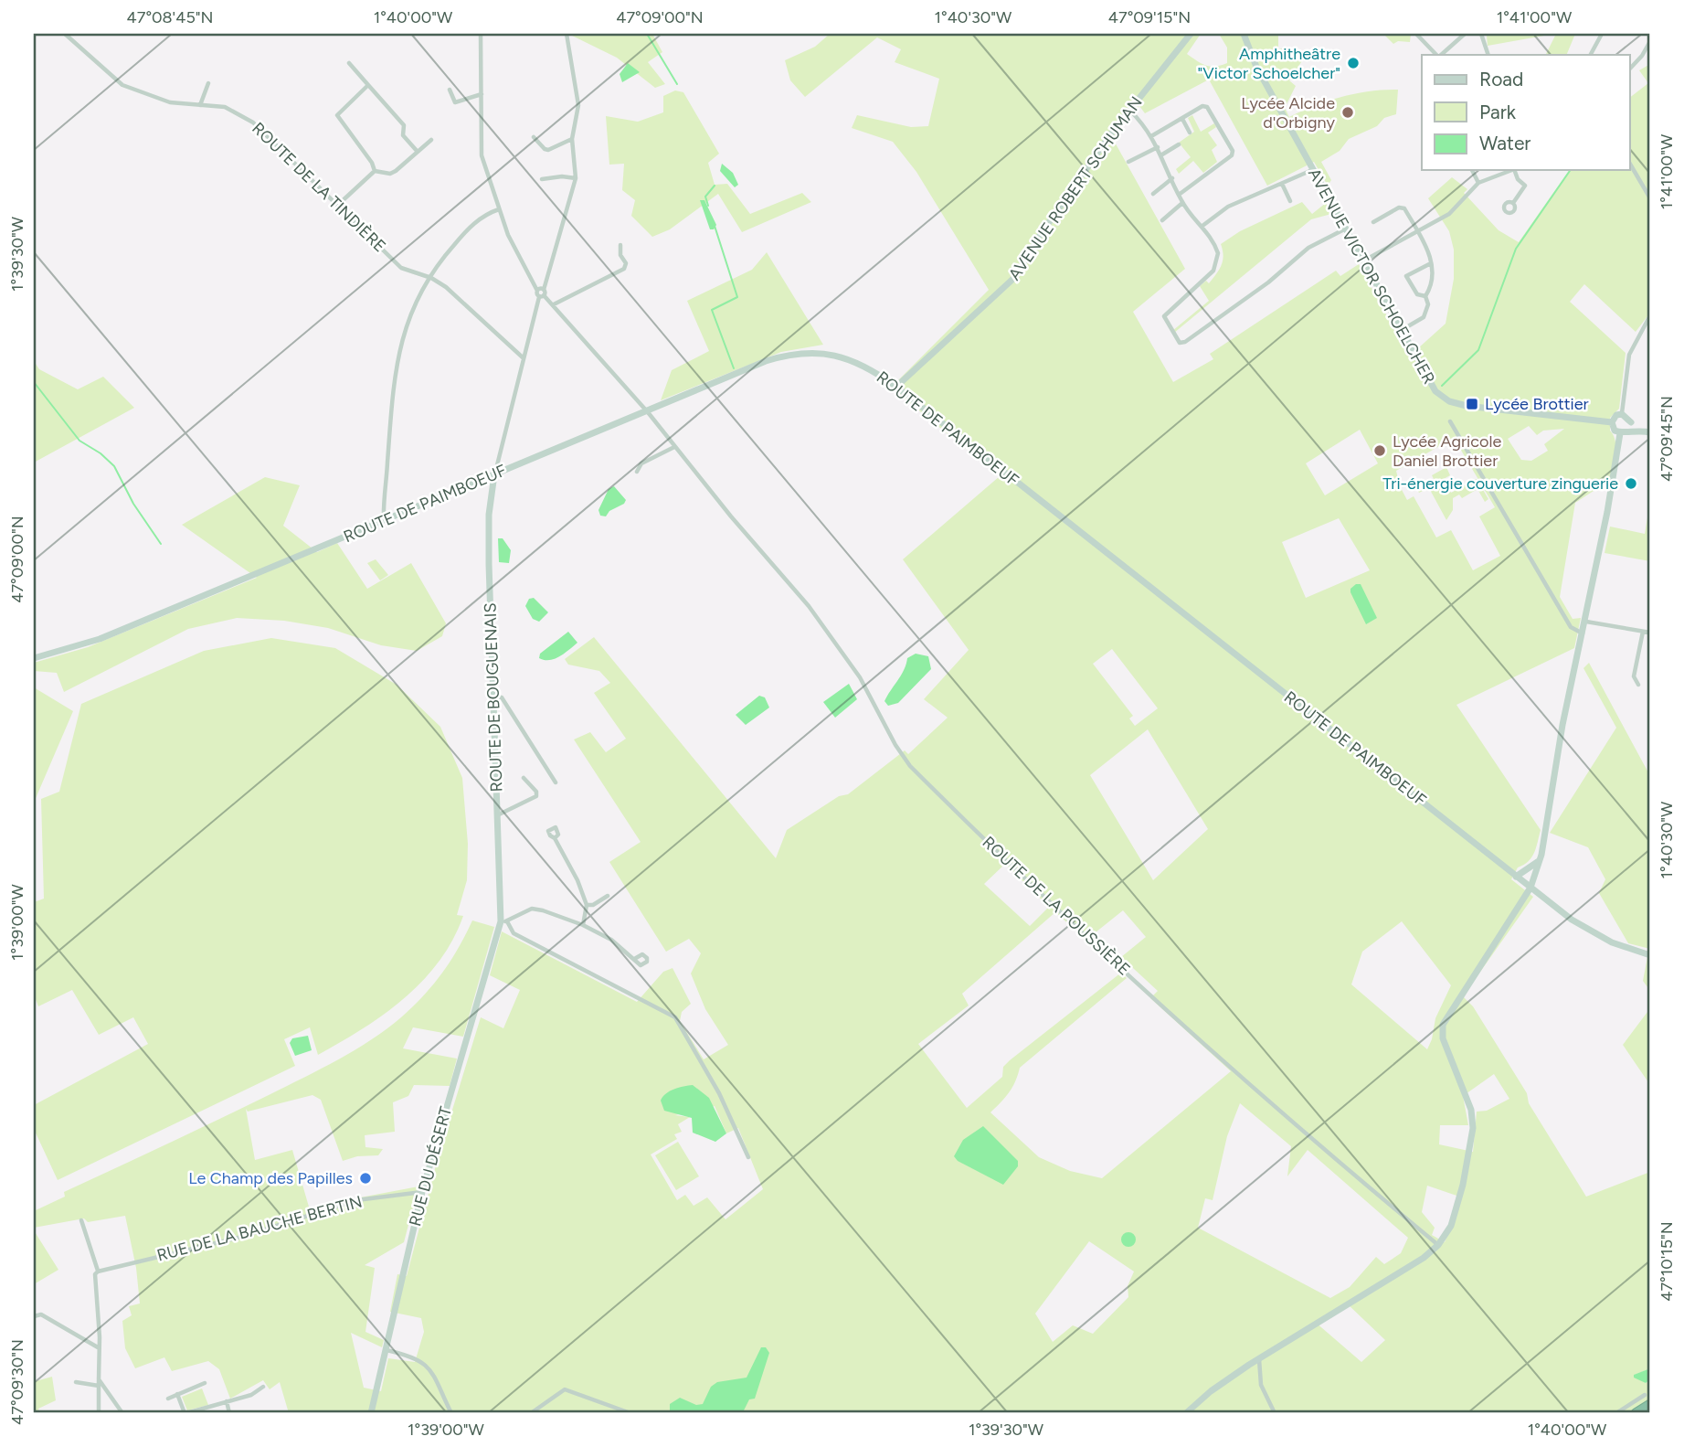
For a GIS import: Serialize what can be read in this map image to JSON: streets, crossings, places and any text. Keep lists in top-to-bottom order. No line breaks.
{"streets":{"street":["ROUTE DE LA TINDIÈRE","AVENUE ROBERT SCHUMAN","AVENUE VICTOR SCHOELCHER","ROUTE DE PAIMBOEUF","ROUTE DE BOUGUENAIS","ROUTE DE LA POUSSIÈRE","RUE DU DÉSERT","RUE DE LA BAUCHE BERTIN"]},"crossings":[["AVENUE ROBERT SCHUMAN","ROUTE DE PAIMBOEUF"],["ROUTE DE PAIMBOEUF","ROUTE DE BOUGUENAIS"],["ROUTE DE PAIMBOEUF","ROUTE DE LA POUSSIÈRE"],["ROUTE DE BOUGUENAIS","RUE DU DÉSERT"],["RUE DU DÉSERT","RUE DE LA BAUCHE BERTIN"]],"places":{"other":["Amphitheâtre \"Victor Schoelcher\"","Lycée Alcide d'Orbigny","Lycée Agricole Daniel Brottier","Tri-énergie couverture zinguerie","Le Champ des Papilles"],"transit":["Lycée Brottier"]},"legend":["Road","Park","Water"],"coordinates":["47°08'45\"N","1°40'00\"W","47°09'00\"N","1°40'30\"W","47°09'15\"N","1°41'00\"W","1°39'30\"W","47°09'45\"N","1°39'00\"W","47°10'15\"N","47°09'30\"N"]}
